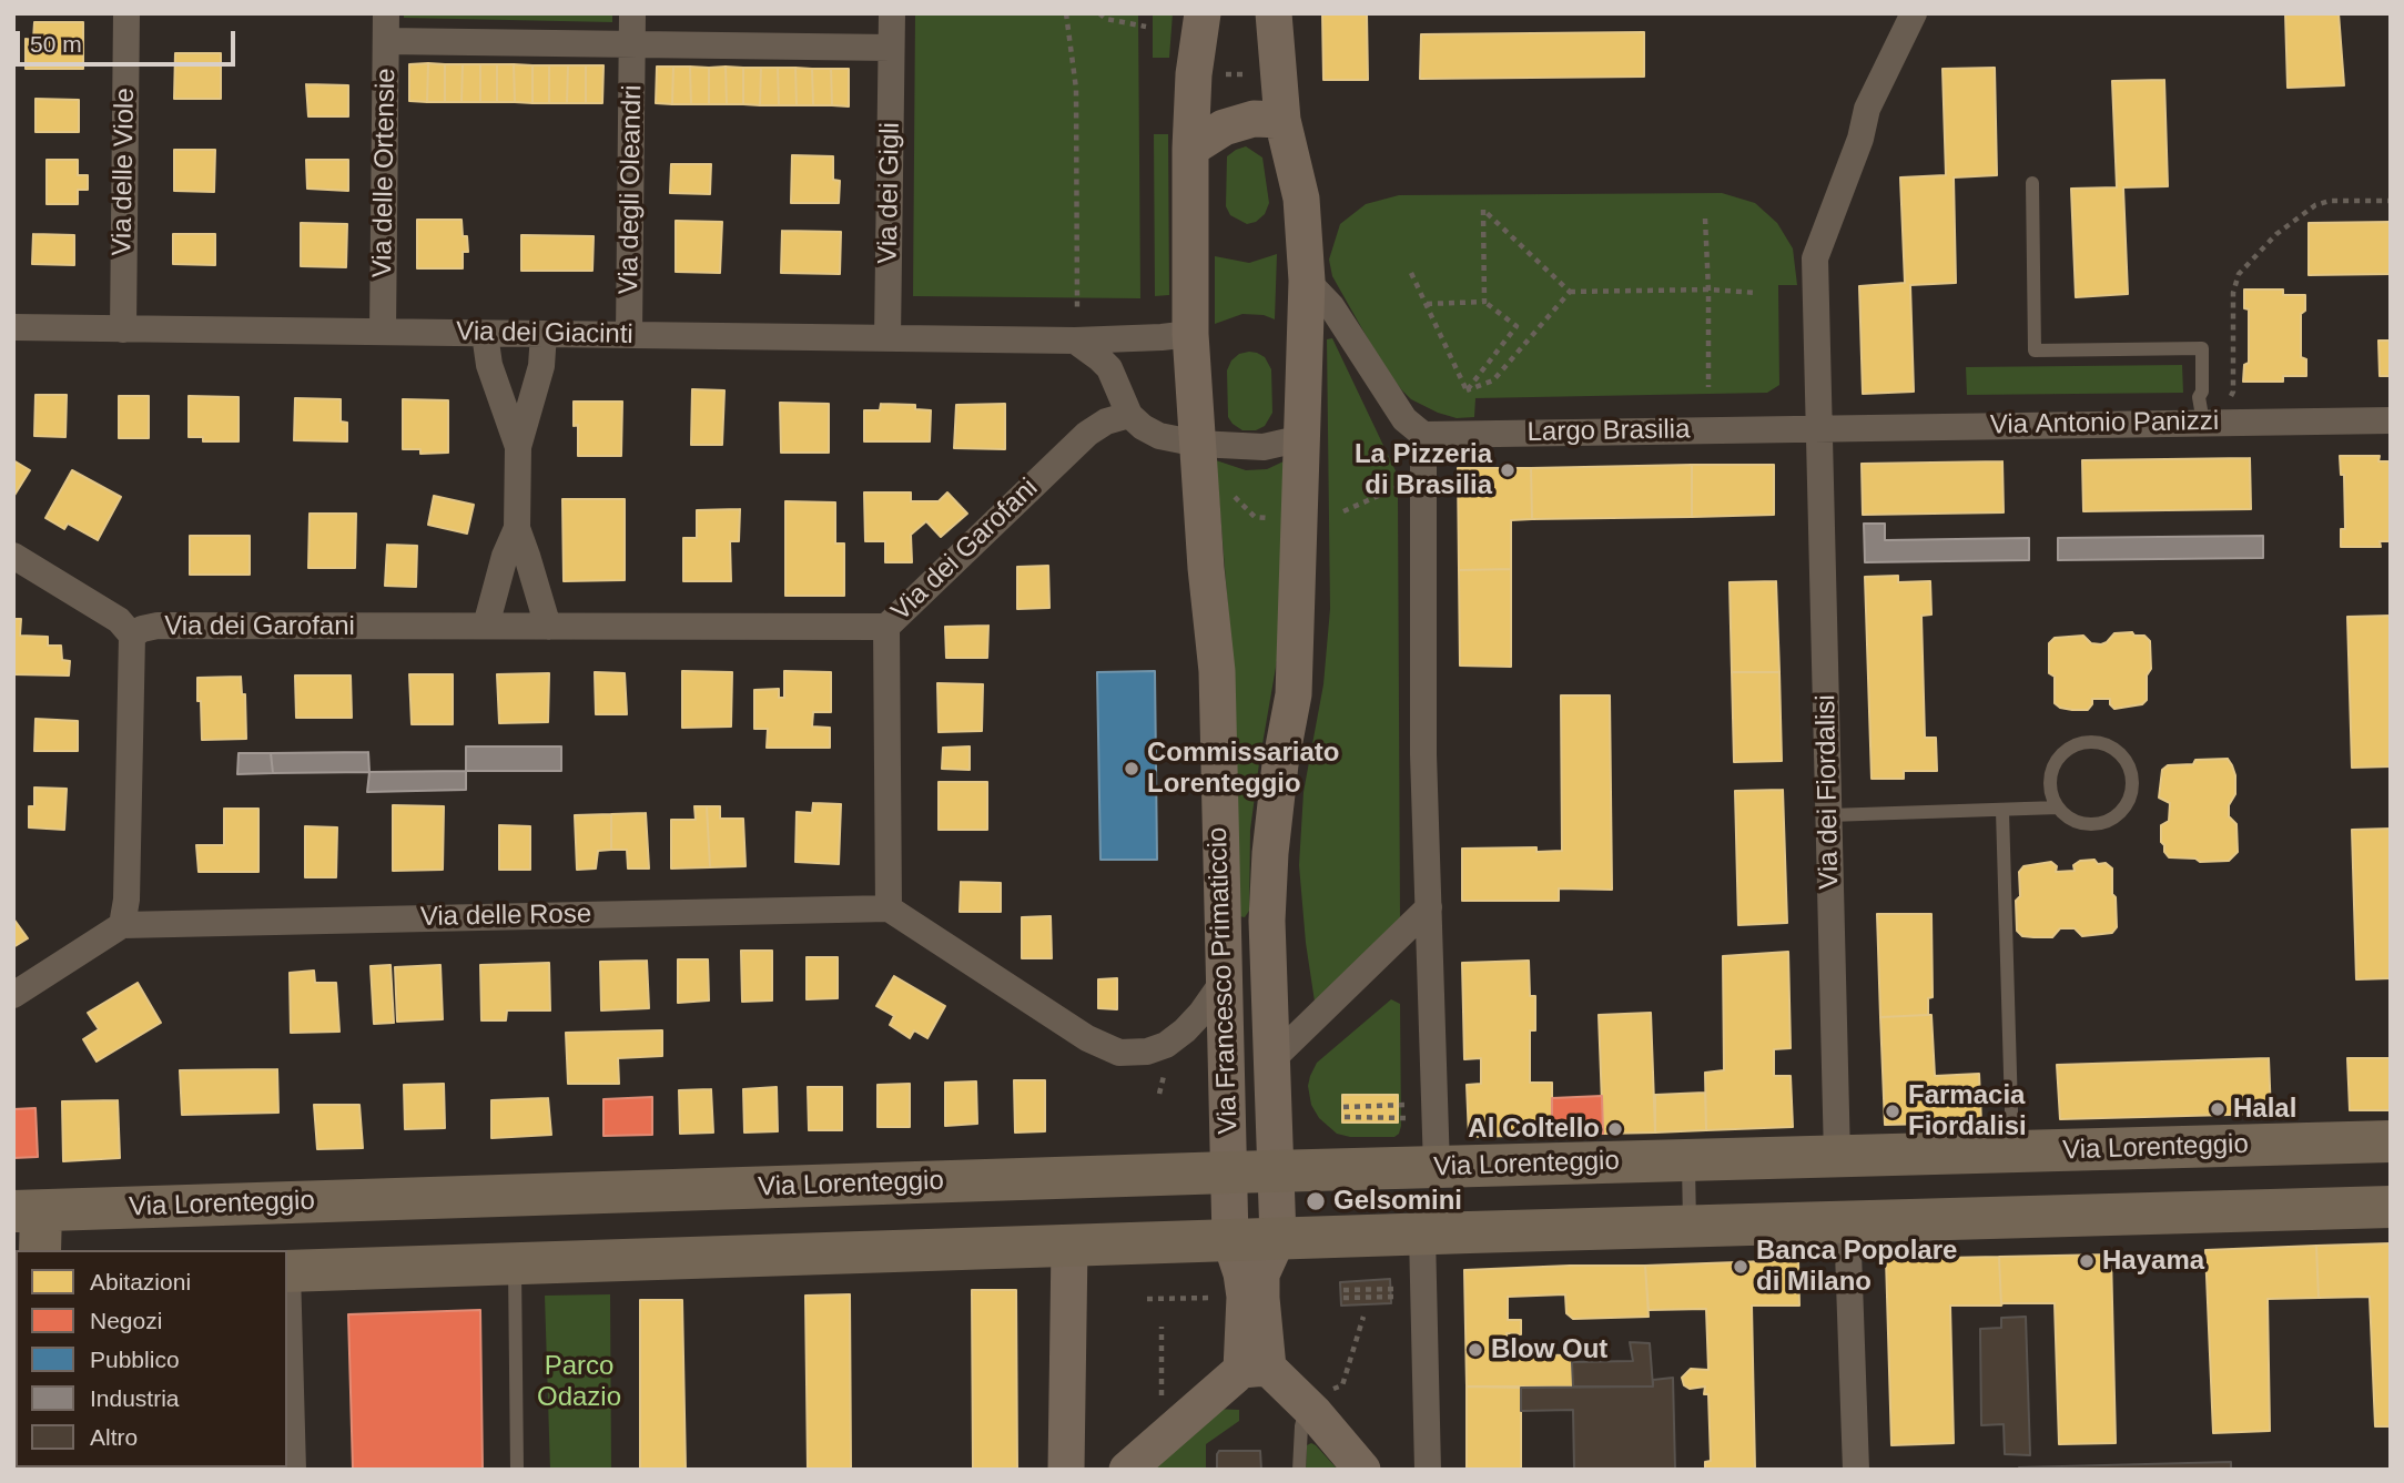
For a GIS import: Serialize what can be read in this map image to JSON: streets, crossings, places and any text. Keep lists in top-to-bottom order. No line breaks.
{"streets":{"main road":["Via Lorenteggio"],"street":["Via delle Viole","Via delle Ortensie","Via degli Oleandri","Via dei Gigli","Via dei Giacinti","Via Antonio Panizzi","Largo Brasilia","Via dei Garofani","Via dei Fiordalisi","Via delle Rose","Via Francesco Primaticcio"]},"crossings":[["Via delle Viole","Via dei Giacinti"],["Via delle Ortensie","Via degli Oleandri"],["Via delle Ortensie","Via dei Giacinti"],["Via degli Oleandri","Via dei Giacinti"],["Via dei Gigli","Via dei Giacinti"],["Via Antonio Panizzi","Largo Brasilia"],["Via Antonio Panizzi","Via dei Fiordalisi"],["Largo Brasilia","Via dei Fiordalisi"],["Via dei Fiordalisi","Via Lorenteggio"],["Via Francesco Primaticcio","Via Lorenteggio"]],"parks":["Parco Odazio"],"places":["La Pizzeria di Brasilia","Commissariato Lorenteggio","Halal","Farmacia Fiordalisi","Al Coltello","Gelsomini","Hayama","Banca Popolare di Milano","Blow Out"],"legend":["Abitazioni","Negozi","Pubblico","Industria","Altro"],"scale_bar":"50 m"}
